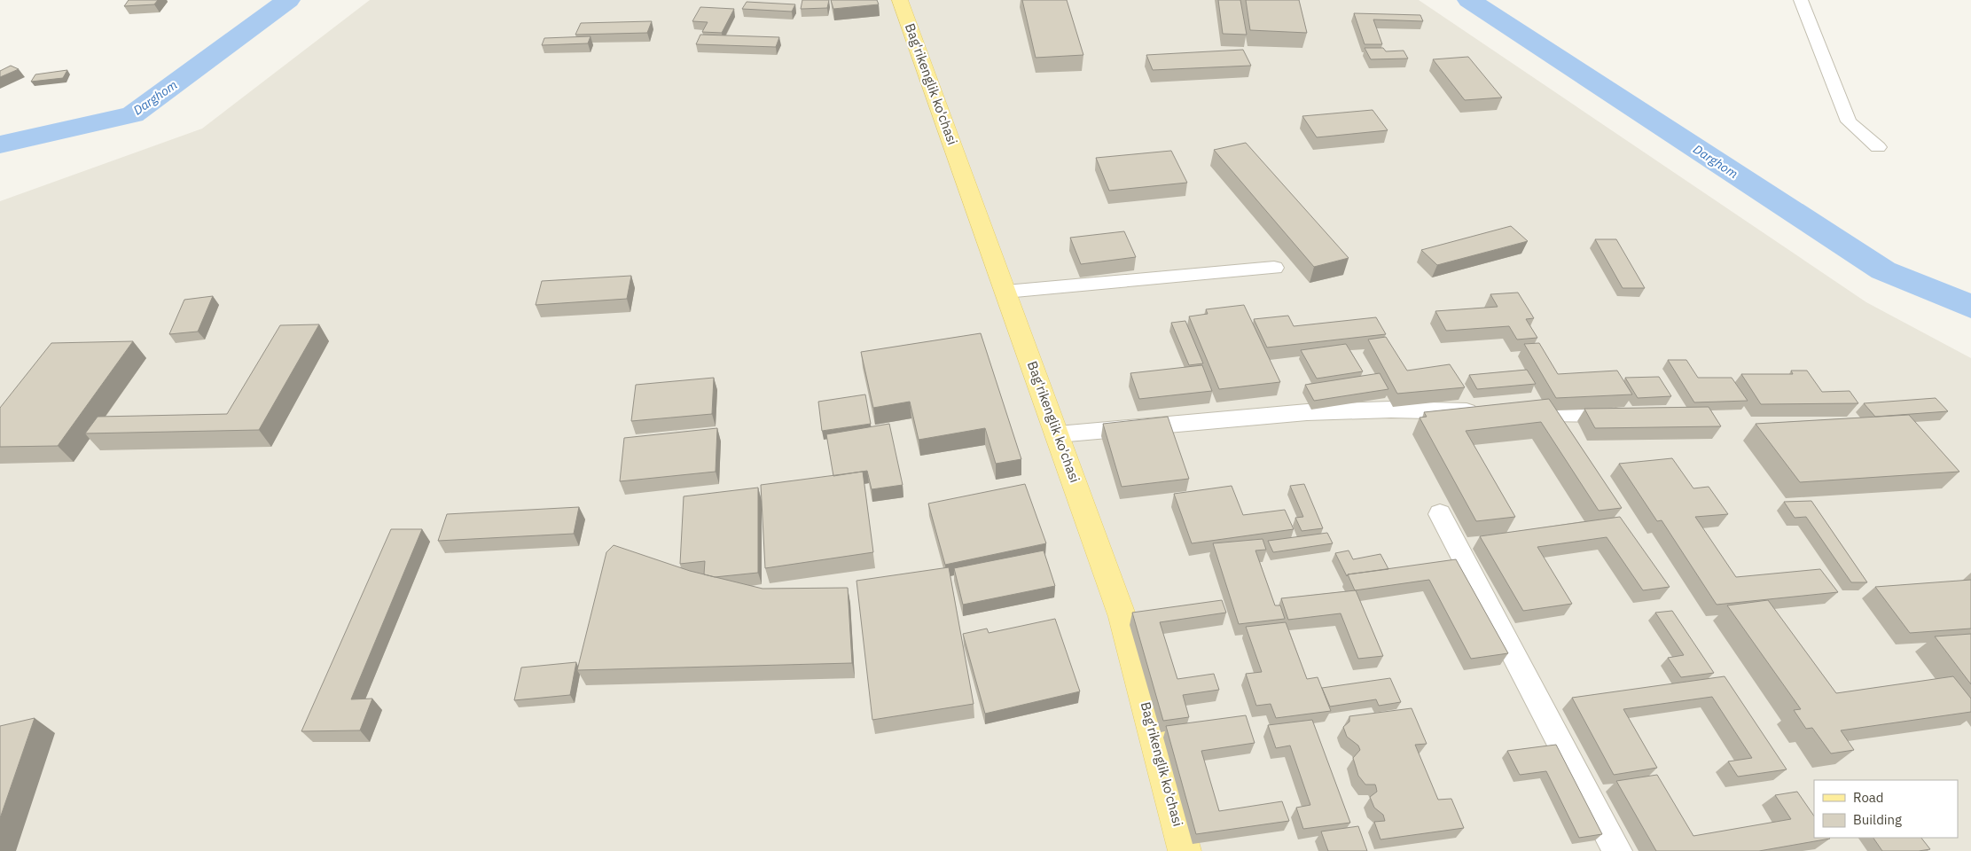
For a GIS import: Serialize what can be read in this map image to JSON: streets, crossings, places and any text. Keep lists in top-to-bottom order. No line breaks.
{"streets":{"main road":["Bag'rikenglik ko'chasi"]},"water":["Darghоm"],"legend":["Road","Building"]}
